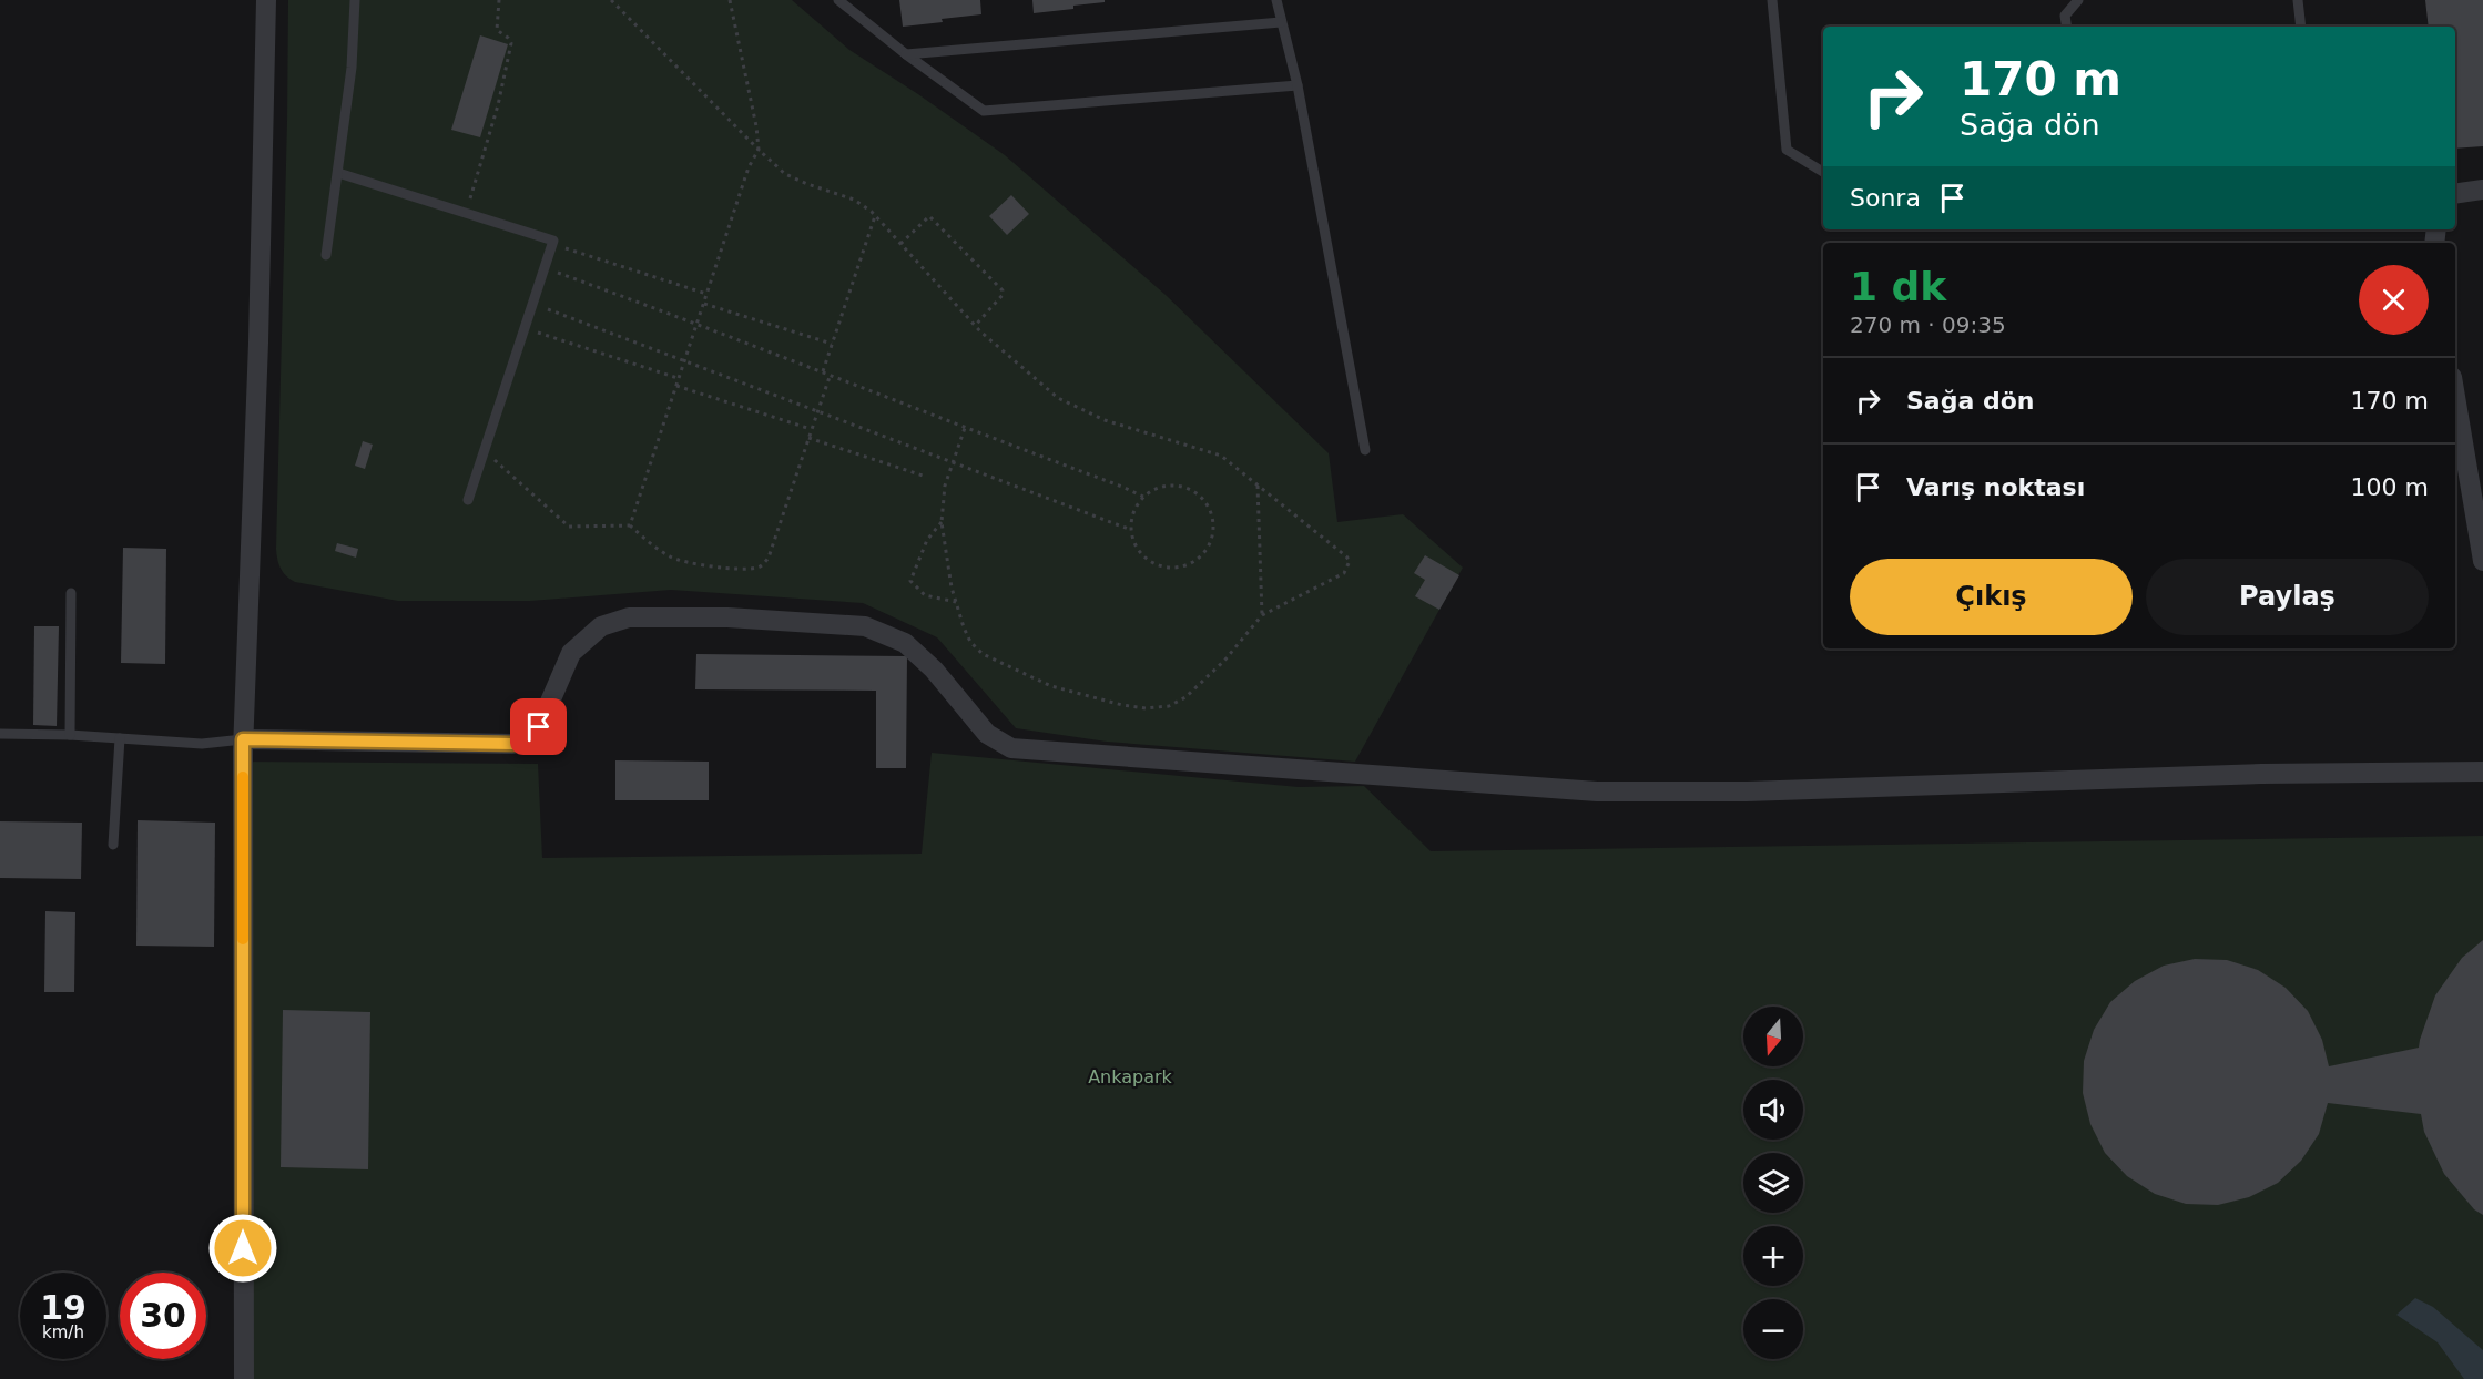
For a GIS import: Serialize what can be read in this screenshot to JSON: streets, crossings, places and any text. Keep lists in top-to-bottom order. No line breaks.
{"parks":["Ankapark"],"north":"bottom","page":{"turn":["170 m","Sağa dön"],"then":"Sonra","heading":["1 dk","270 m · 09:35"],"list":[{"name":"Sağa dön","value":"170 m"},{"name":"Varış noktası","value":"100 m"}],"buttons":["Çıkış","Paylaş"],"map_buttons":["+","−"],"speed":"19 km/h","limit":"30"}}
